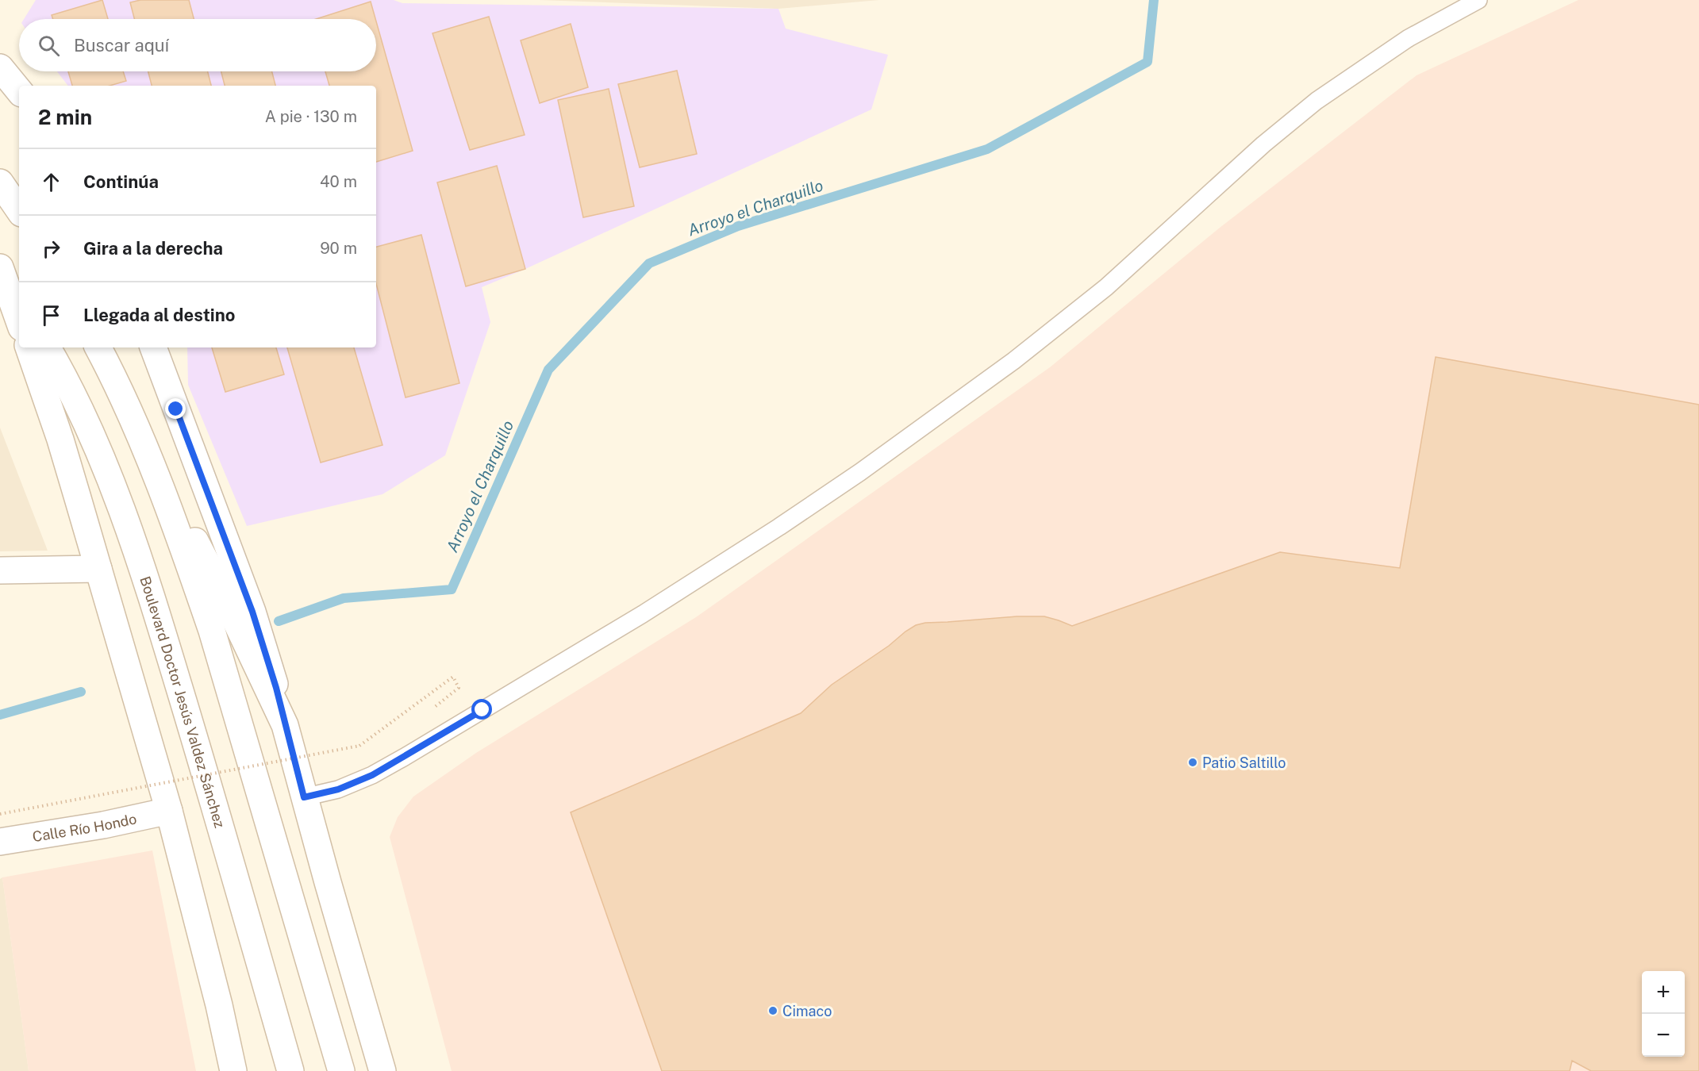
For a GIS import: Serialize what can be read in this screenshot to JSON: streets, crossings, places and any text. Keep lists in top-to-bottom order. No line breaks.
{"streets":{"street":["Boulevard Doctor Jesús Valdez Sánchez","Calle Río Hondo"]},"water":["Arroyo el Charquillo"],"places":["Patio Saltillo","Cimaco"],"page":{"search":"Buscar aquí","heading":["2 min","A pie · 130 m"],"list":[["Continúa","40 m"],["Gira a la derecha","90 m"],"Llegada al destino"],"map_buttons":["+","−"]}}
